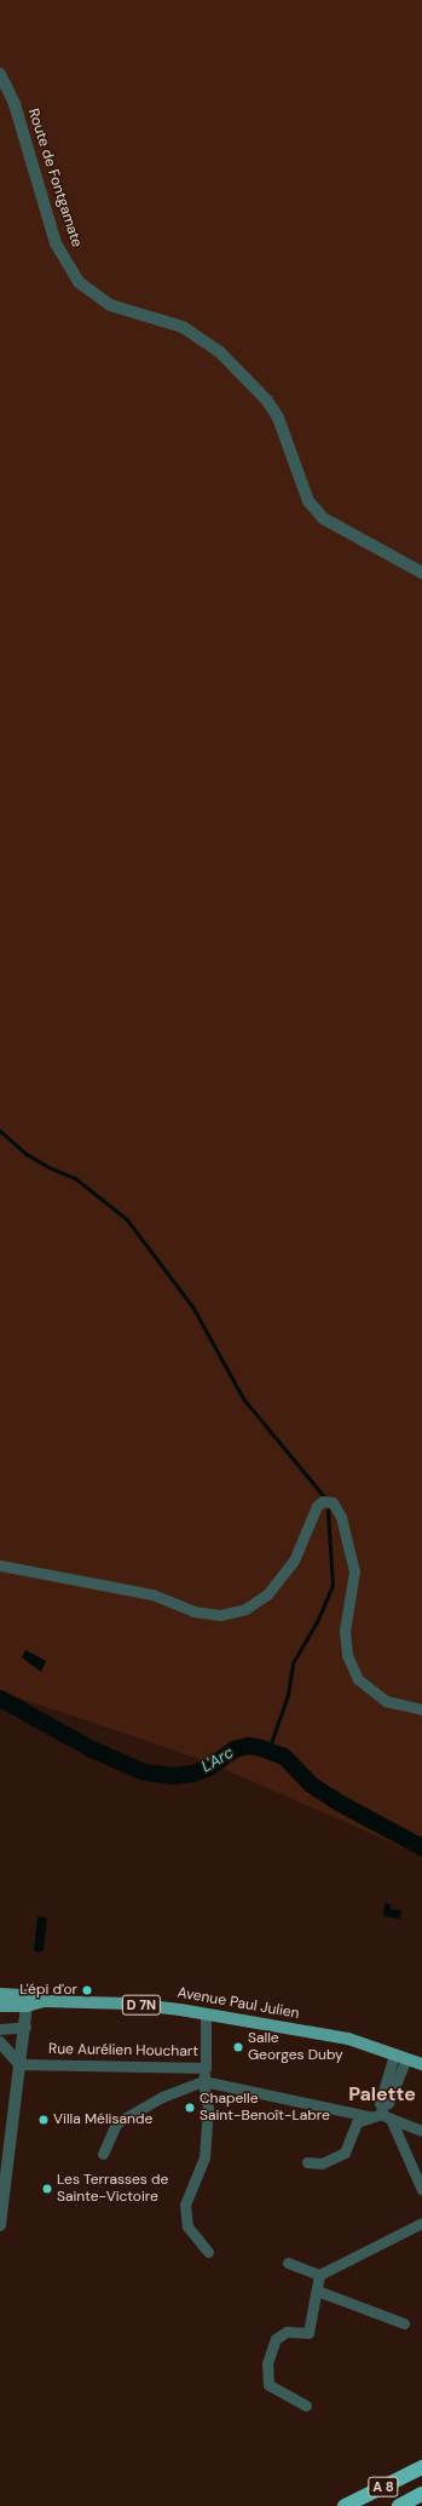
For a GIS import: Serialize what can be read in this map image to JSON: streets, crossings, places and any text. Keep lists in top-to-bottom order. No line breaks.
{"streets":{"highway":["A 8"],"main road":["Avenue Paul Julien","D 7N"],"street":["Route de Fontgamate","Rue Aurélien Houchart"]},"crossings":[["Avenue Paul Julien","Rue Aurélien Houchart"]],"districts":["Palette"],"water":["L'Arc"],"places":["L'épi d'or","Salle Georges Duby","Chapelle Saint-Benoît-Labre","Villa Mélisande","Les Terrasses de Sainte-Victoire"]}
